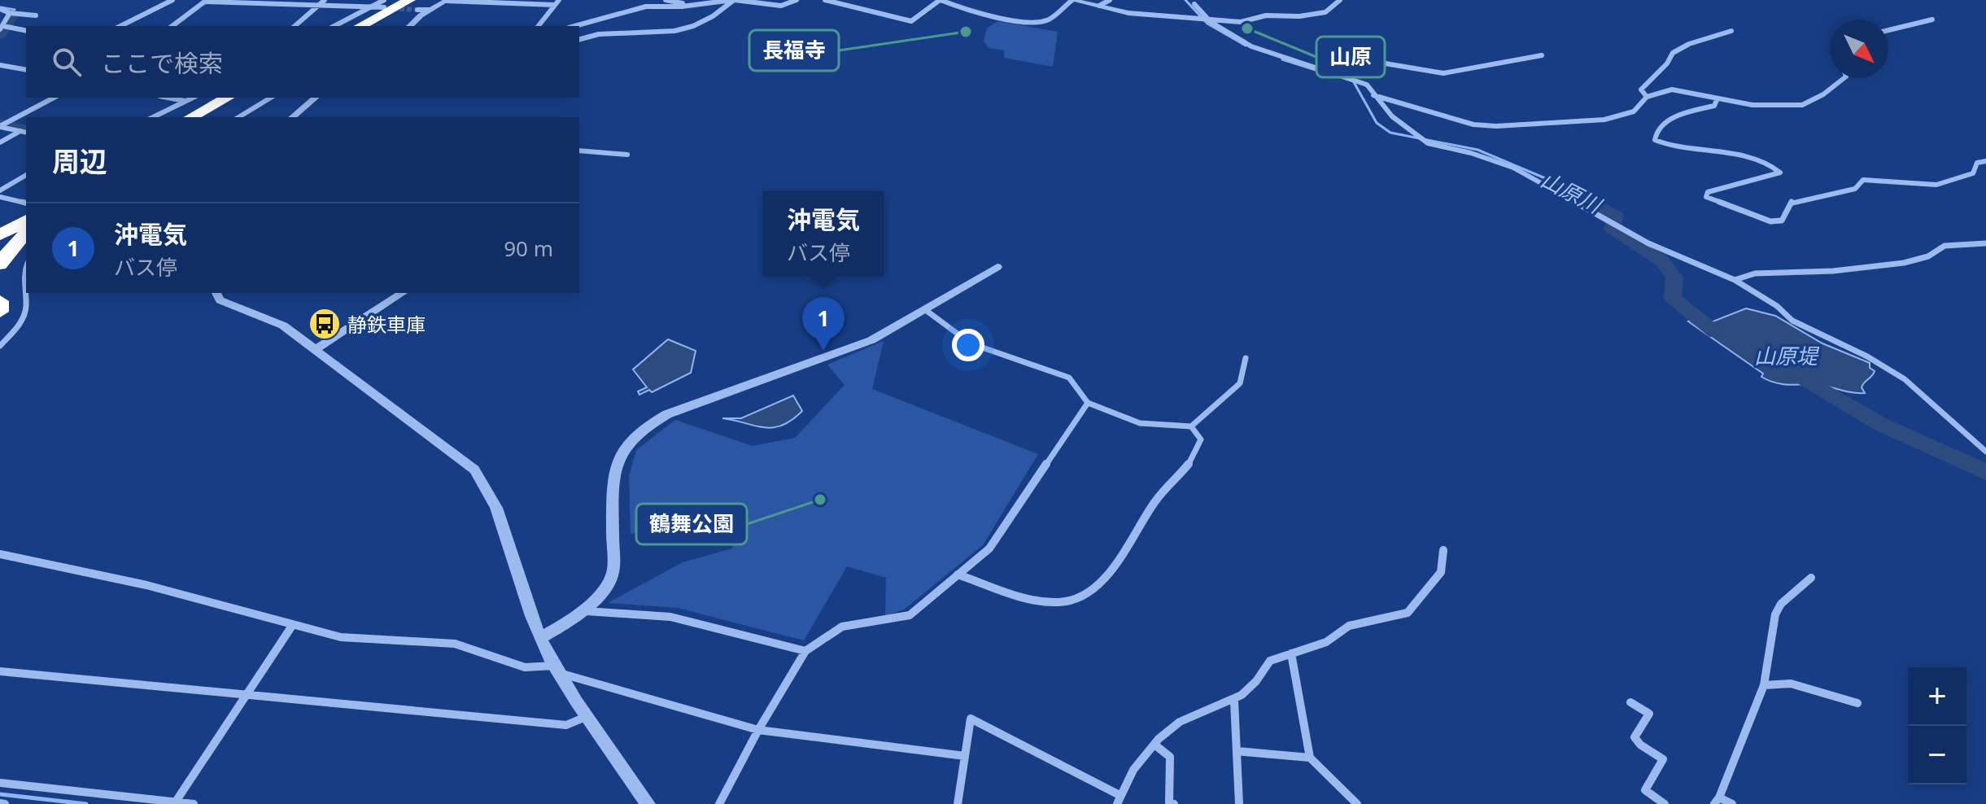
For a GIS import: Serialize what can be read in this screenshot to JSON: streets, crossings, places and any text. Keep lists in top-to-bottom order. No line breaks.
{"water":["山原川","山原堤"],"places":{"other":["山原","長福寺","鶴舞公園"],"bus stop":["静鉄車庫"]},"north":"bottom right","page":{"search":"ここで検索","heading":"周辺","popup":["沖電気","バス停"],"list":[{"mark":"1","name":"沖電気","note":"バス停","value":"90 m"}],"pins":"1","map_buttons":["+","−"]}}
